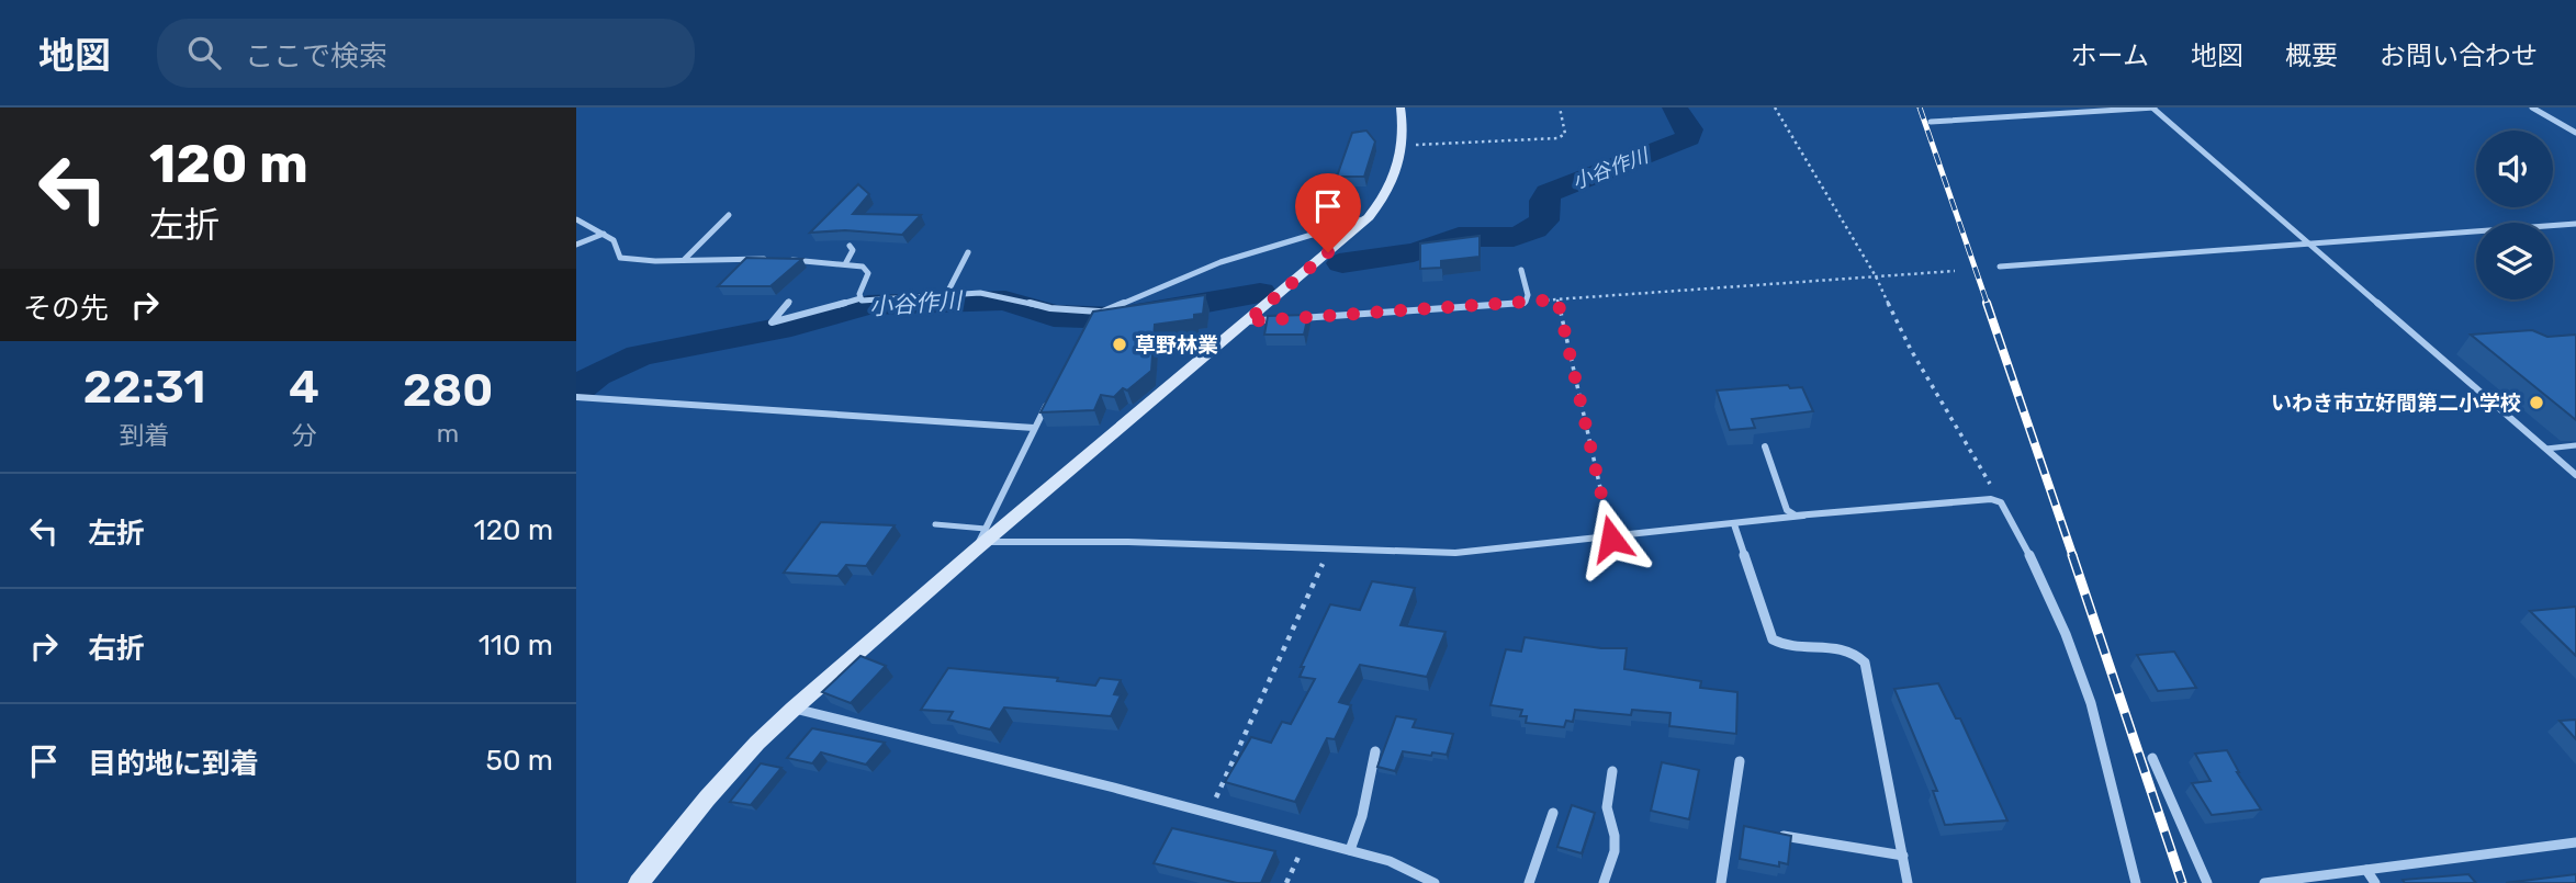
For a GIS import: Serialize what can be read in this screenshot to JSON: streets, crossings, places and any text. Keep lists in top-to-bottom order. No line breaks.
{"water":["小谷作川"],"places":["草野林業","いわき市立好間第二小学校"],"page":{"header":"地図","search":"ここで検索","nav":["ホーム","地図","概要","お問い合わせ"],"turn":["120 m","左折"],"then":"その先","eta":["22:31","到着","4","分","280","m"],"list":[{"name":"左折","value":"120 m"},{"name":"右折","value":"110 m"},{"name":"目的地に到着","value":"50 m"}]}}
